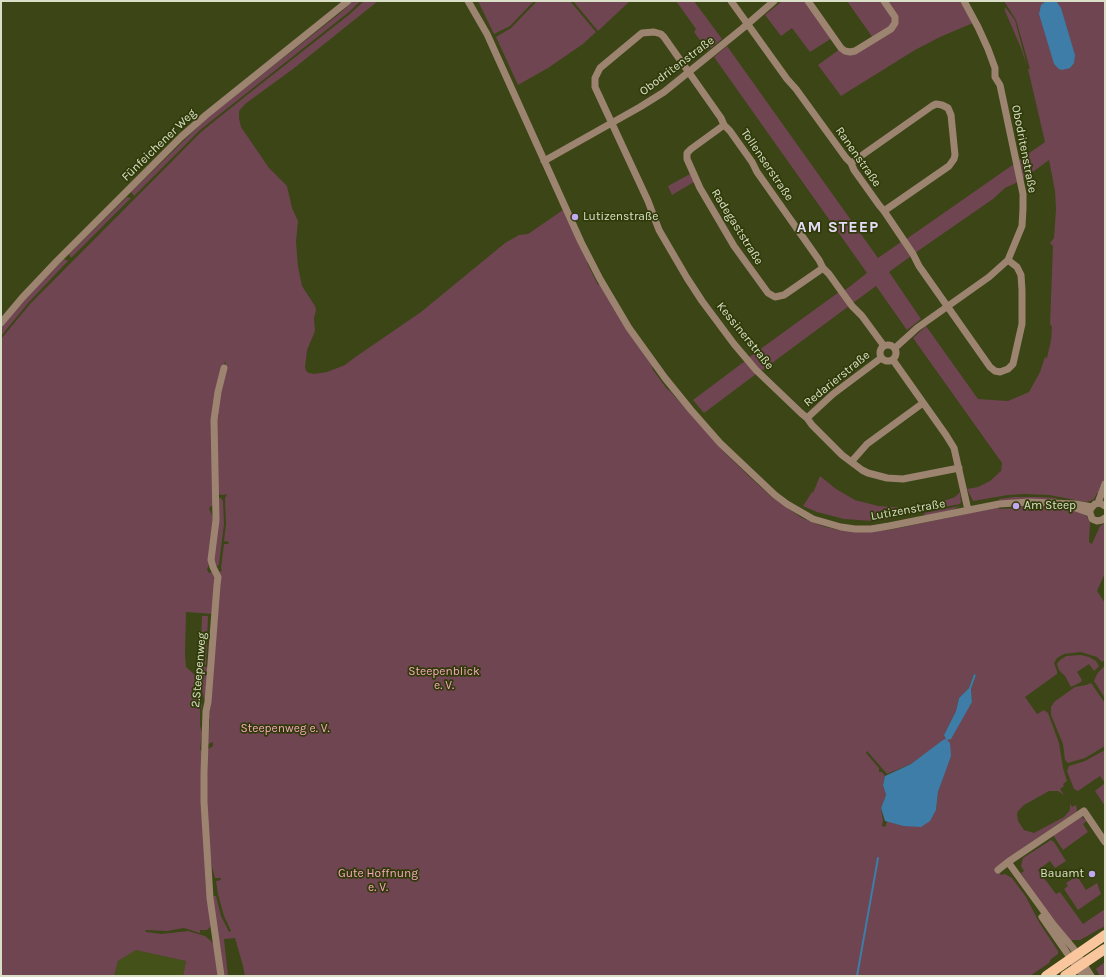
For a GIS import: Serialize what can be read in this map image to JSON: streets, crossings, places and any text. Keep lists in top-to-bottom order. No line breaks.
{"streets":{"street":["Obodritenstraße","Fünfeichener Weg","Ranenstraße","Tollenserstraße","Radegaststraße","Kessinerstraße","Redarierstraße","Lutizenstraße","2.Steepenweg"]},"crossings":[["Obodritenstraße","Ranenstraße"],["Obodritenstraße","Tollenserstraße"],["Obodritenstraße","Kessinerstraße"],["Obodritenstraße","Redarierstraße"],["Obodritenstraße","Lutizenstraße"],["Tollenserstraße","Radegaststraße"],["Tollenserstraße","Kessinerstraße"],["Tollenserstraße","Redarierstraße"],["Kessinerstraße","Redarierstraße"]],"districts":["AM STEEP"],"parks":["Steepenblick e. V.","Steepenweg e. V.","Gute Hoffnung e. V."],"places":["Lutizenstraße","Am Steep","Bauamt"]}
